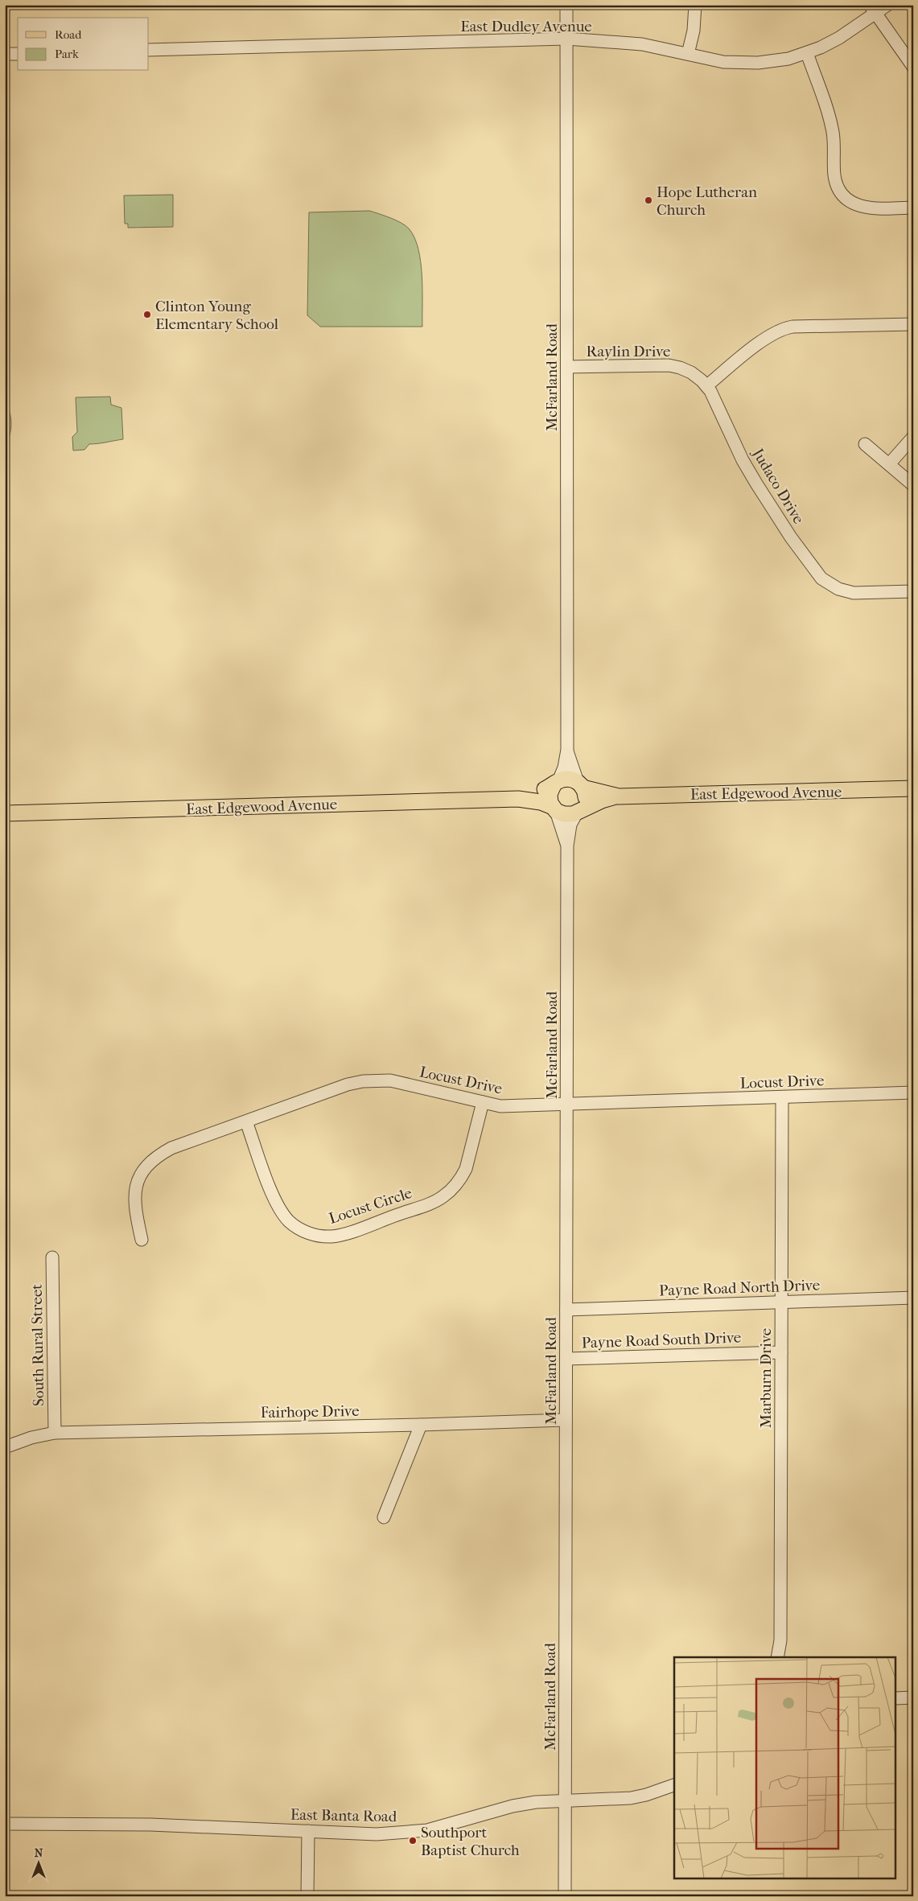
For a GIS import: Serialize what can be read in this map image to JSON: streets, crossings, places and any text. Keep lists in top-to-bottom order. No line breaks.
{"streets":{"main road":["East Edgewood Avenue"],"street":["East Dudley Avenue","Raylin Drive","McFarland Road","Judaco Drive","Locust Drive","Locust Circle","Payne Road North Drive","Payne Road South Drive","South Rural Street","Marburn Drive","Fairhope Drive","East Banta Road"]},"crossings":[["East Dudley Avenue","McFarland Road"],["Raylin Drive","McFarland Road"],["Raylin Drive","Judaco Drive"],["McFarland Road","East Edgewood Avenue"],["McFarland Road","Locust Drive"],["McFarland Road","Payne Road North Drive"],["McFarland Road","Payne Road South Drive"],["McFarland Road","Fairhope Drive"],["McFarland Road","East Banta Road"],["Locust Drive","Locust Circle"],["Locust Drive","Marburn Drive"],["Payne Road North Drive","Marburn Drive"],["Payne Road South Drive","Marburn Drive"],["South Rural Street","Fairhope Drive"]],"places":["Hope Lutheran Church","Clinton Young Elementary School","Southport Baptist Church"],"legend":["Road","Park"],"north":"top"}
